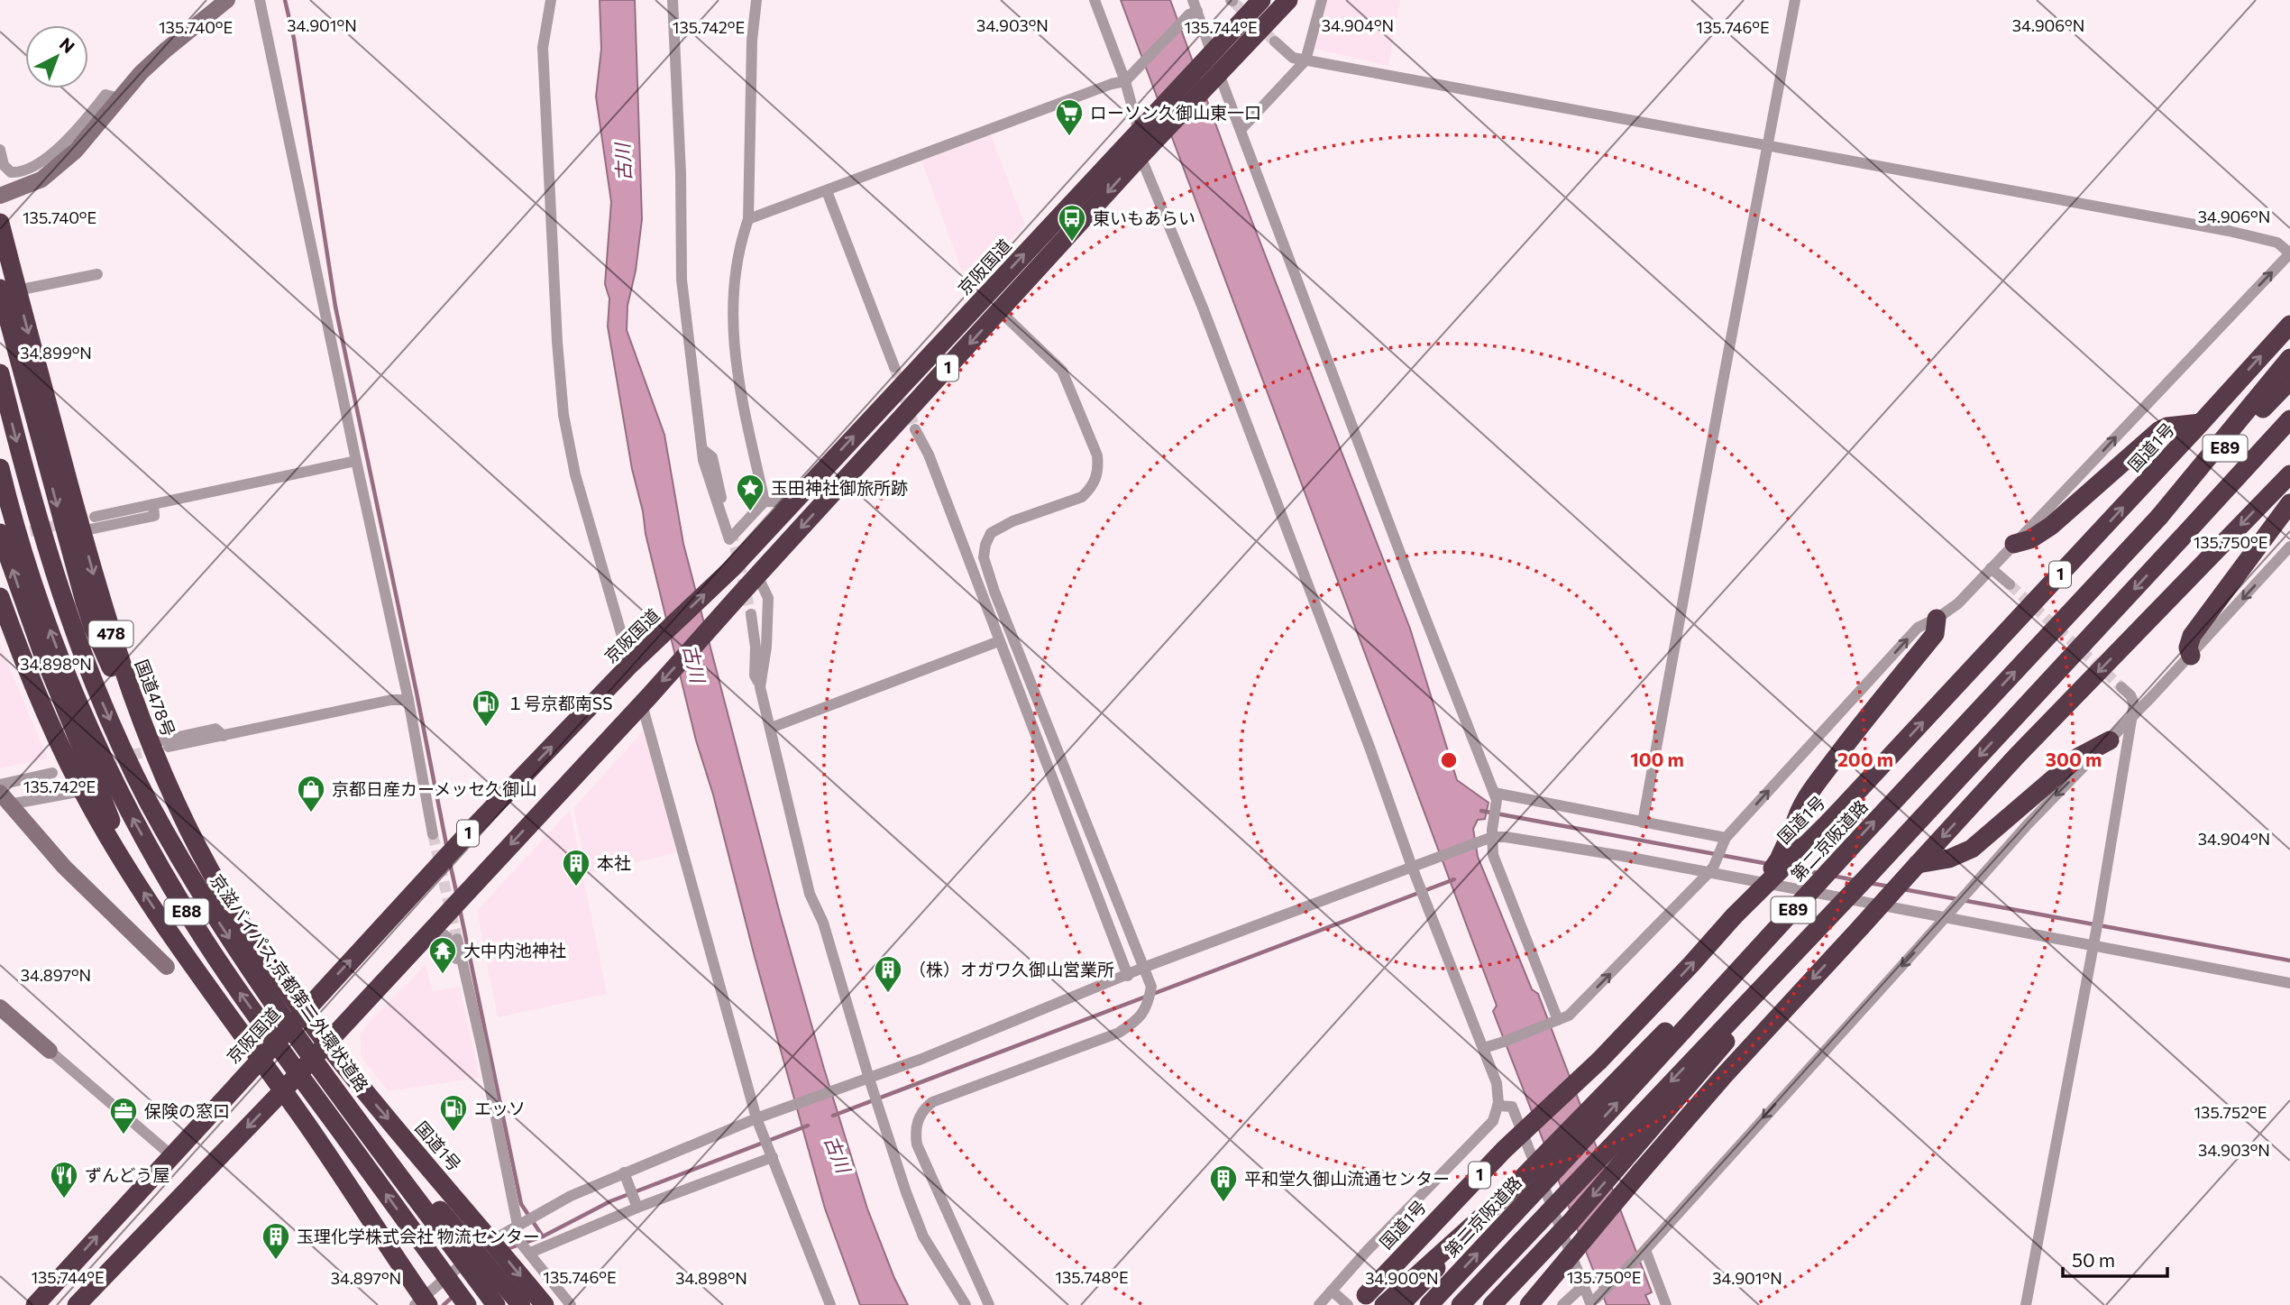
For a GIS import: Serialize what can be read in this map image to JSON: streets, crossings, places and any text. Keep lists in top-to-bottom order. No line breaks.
{"streets":{"highway":["京阪国道","1","国道1号","E89","478","国道478号","第二京阪道路","E88","京滋バイパス;京都第二外環状道路"]},"crossings":[["京阪国道","国道1号"],["京阪国道","国道478号"],["京阪国道","京滋バイパス;京都第二外環状道路"],["国道1号","国道478号"],["国道1号","京滋バイパス;京都第二外環状道路"]],"water":["古川"],"places":{"supermarket":["ローソン久御山東一口"],"bus stop":["東いもあらい"],"place":["玉田神社御旅所跡"],"fuel station":["１号京都南SS","エッソ"],"shop":["京都日産カーメッセ久御山"],"building":["本社","（株）オガワ久御山営業所","平和堂久御山流通センター","玉理化学株式会社 物流センター"],"temple":["大中内池神社"],"office":["保険の窓口"],"restaurant":["ずんどう屋"]},"scale_bar":"50 m","north":"top right","coordinates":["34.904°N","34.901°N","34.903°N","34.906°N","135.740°E","135.742°E","135.744°E","135.746°E","34.899°N","135.750°E","34.898°N","34.897°N","135.752°E","135.748°E","34.900°N"],"rings":["100 m","200 m","300 m"]}
